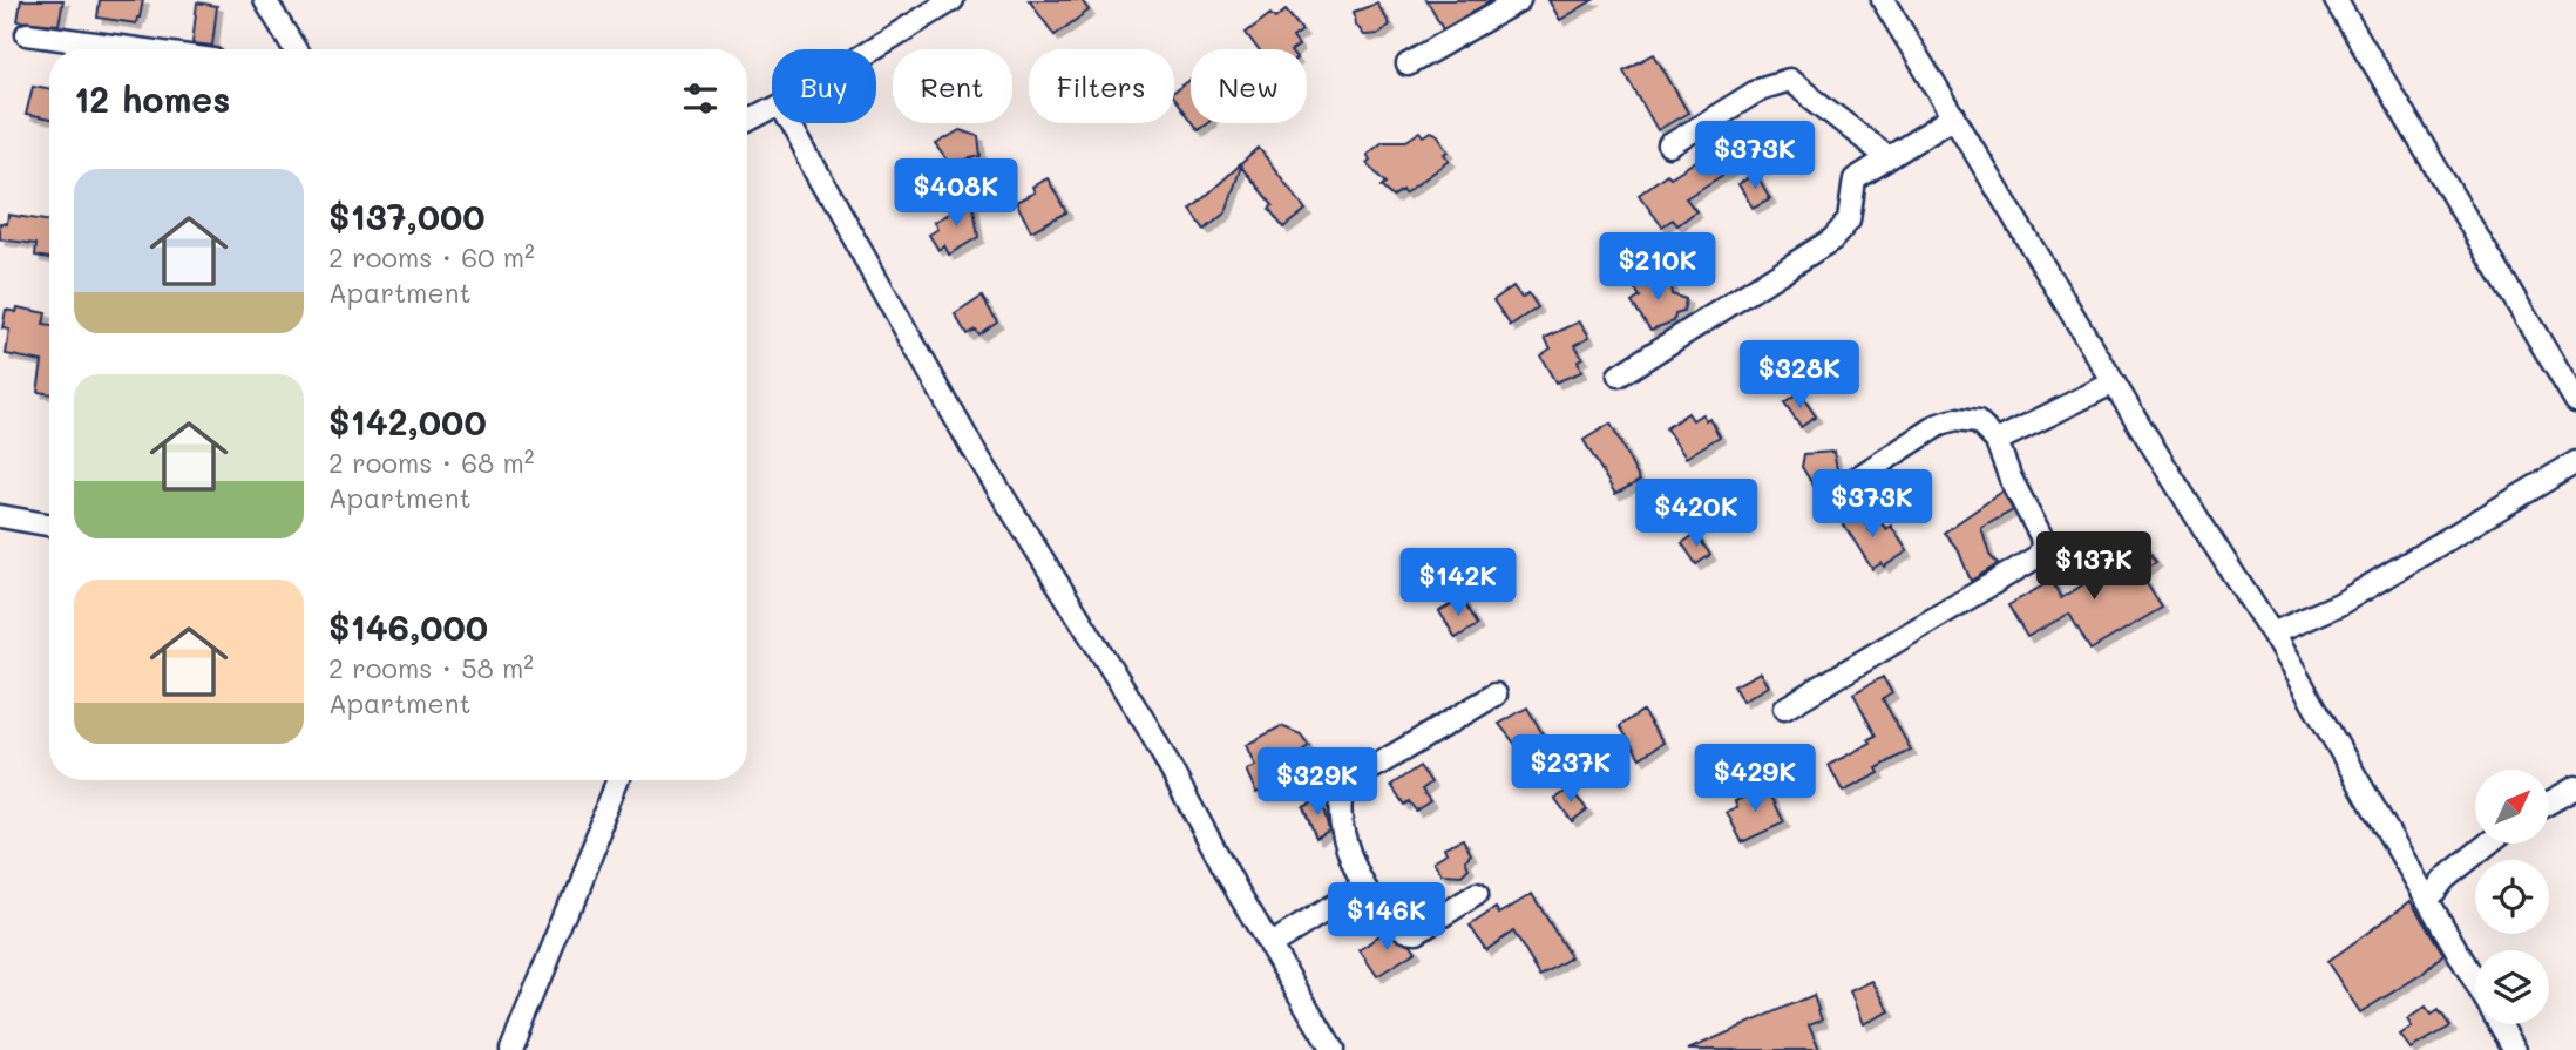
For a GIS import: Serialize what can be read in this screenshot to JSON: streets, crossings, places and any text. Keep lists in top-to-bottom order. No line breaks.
{"north":"top right","page":{"chip":["Buy","Rent","Filters","New"],"heading":"12 homes","price":["$373K","$408K","$210K","$328K","$373K","$420K","$137K","$142K","$237K","$429K","$329K","$146K"],"list":[{"name":"$137,000","note":"2 rooms · 60 m² · Apartment"},{"name":"$142,000","note":"2 rooms · 68 m² · Apartment"},{"name":"$146,000","note":"2 rooms · 58 m² · Apartment"}]}}
